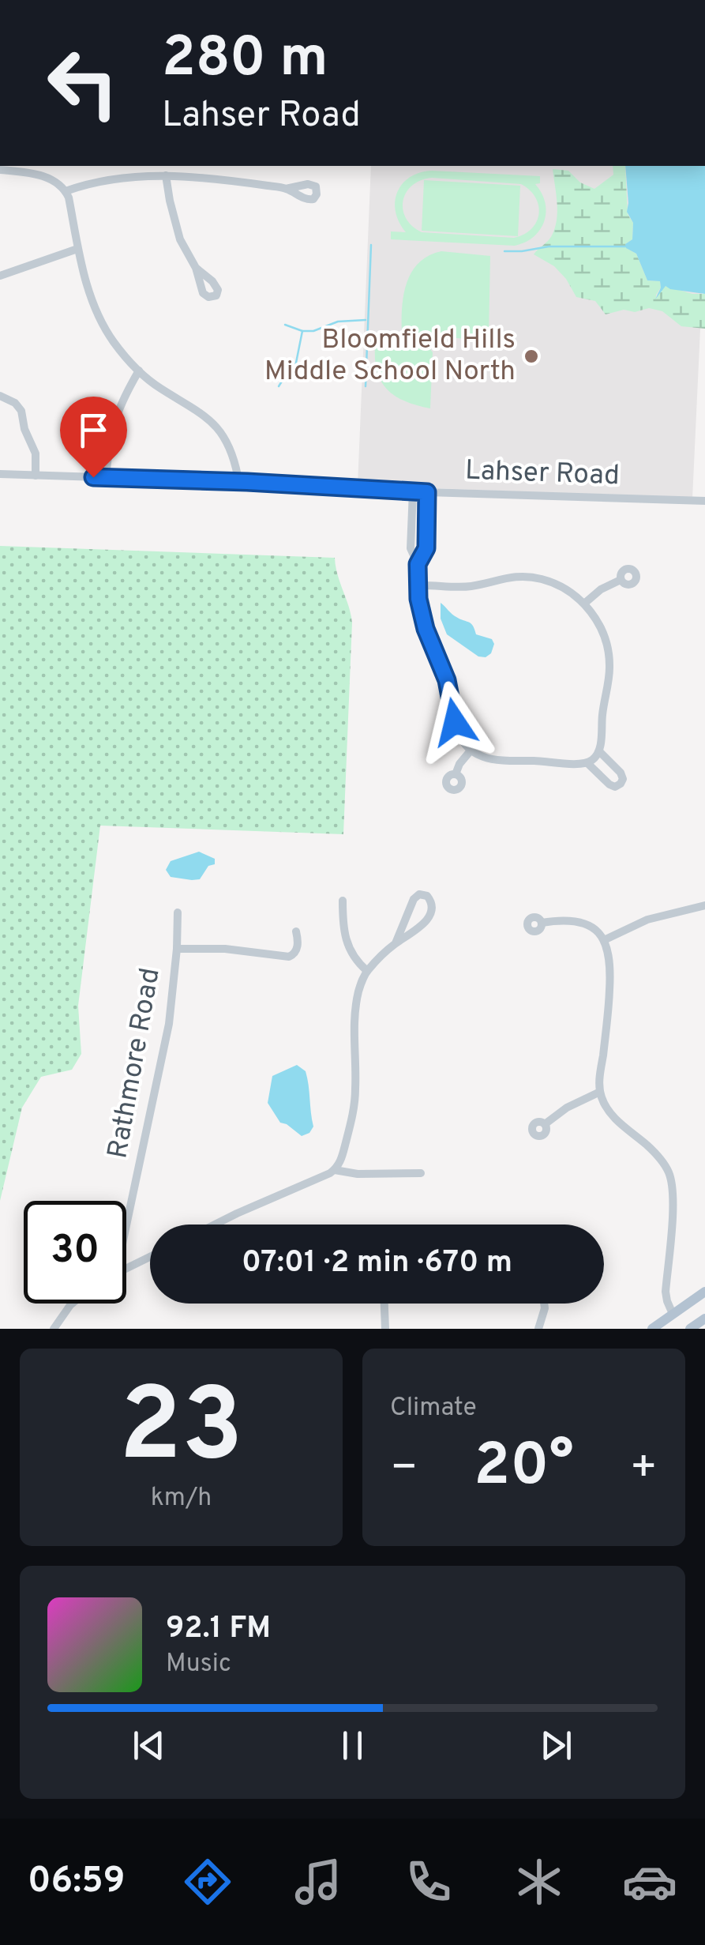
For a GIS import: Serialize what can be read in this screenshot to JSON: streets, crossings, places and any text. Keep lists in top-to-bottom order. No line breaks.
{"streets":{"street":["Lahser Road","Rathmore Road"]},"places":["Bloomfield Hills Middle School North"],"page":{"turn":["280 m","Lahser Road"],"limit":"30","trip":"07:01 · 2 min · 670 m","tile":[["23","km/h"],"Climate"],"heat":["−","20°","+"],"song":["92.1 FM","Music"],"tabs":"06:59"}}
